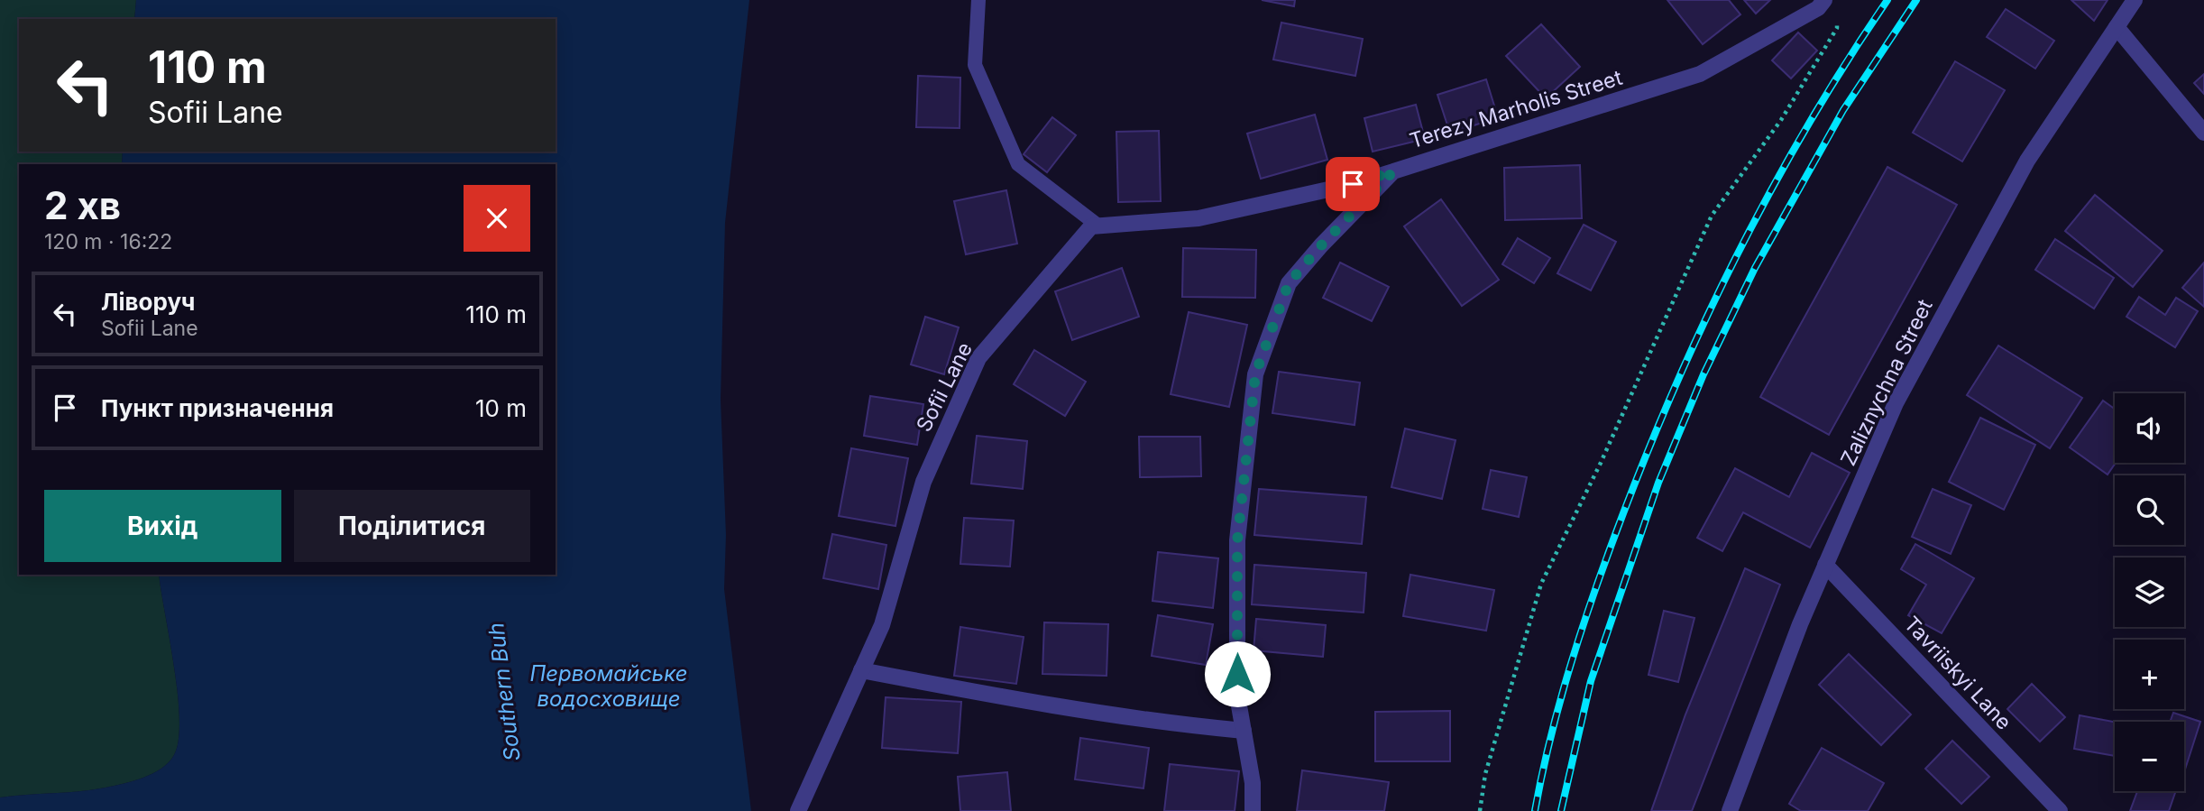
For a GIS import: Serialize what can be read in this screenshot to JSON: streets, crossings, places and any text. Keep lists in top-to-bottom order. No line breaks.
{"streets":{"street":["Terezy Marholis Street","Zaliznychna Street","Sofii Lane","Tavriiskyi Lane"]},"crossings":[["Zaliznychna Street","Tavriiskyi Lane"]],"water":["Первомайське водосховище","Southern Buh"],"page":{"turn":["110 m","Sofii Lane"],"heading":["2 хв","120 m · 16:22"],"list":[{"name":"Ліворуч","note":"Sofii Lane","value":"110 m"},{"name":"Пункт призначення","value":"10 m"}],"map_buttons":["+","−"],"buttons":["Вихід","Поділитися"]}}
